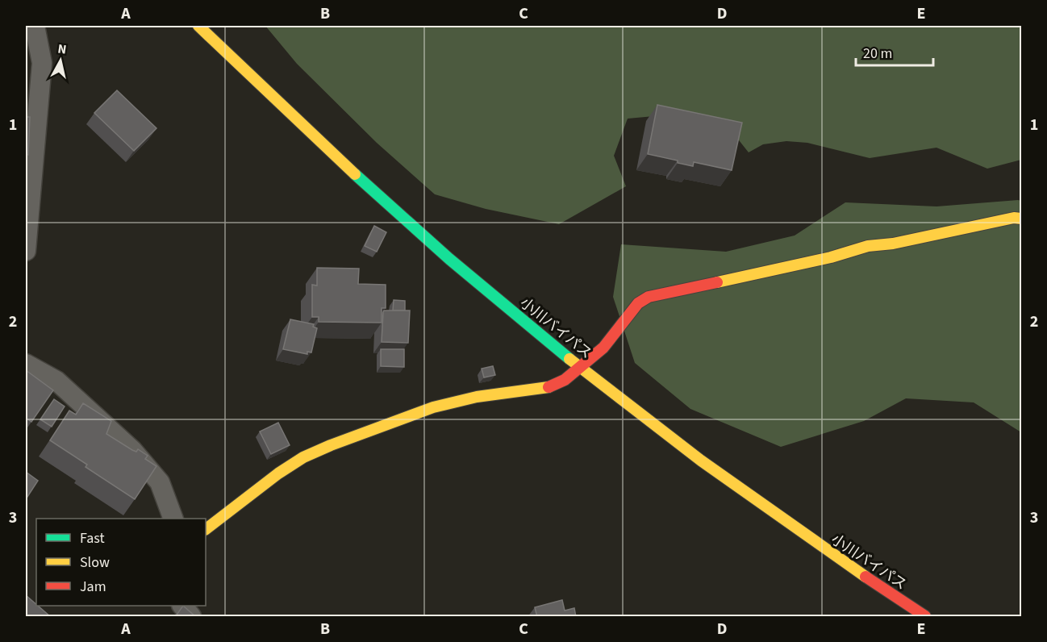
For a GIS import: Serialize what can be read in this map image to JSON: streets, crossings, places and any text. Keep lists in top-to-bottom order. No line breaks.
{"streets":{"main road":["小川バイパス"]},"legend":["Fast","Slow","Jam"],"scale_bar":"20 m","north":"top","grid":{"columns":["A","B","C","D","E"],"rows":["1","2","3"]}}
